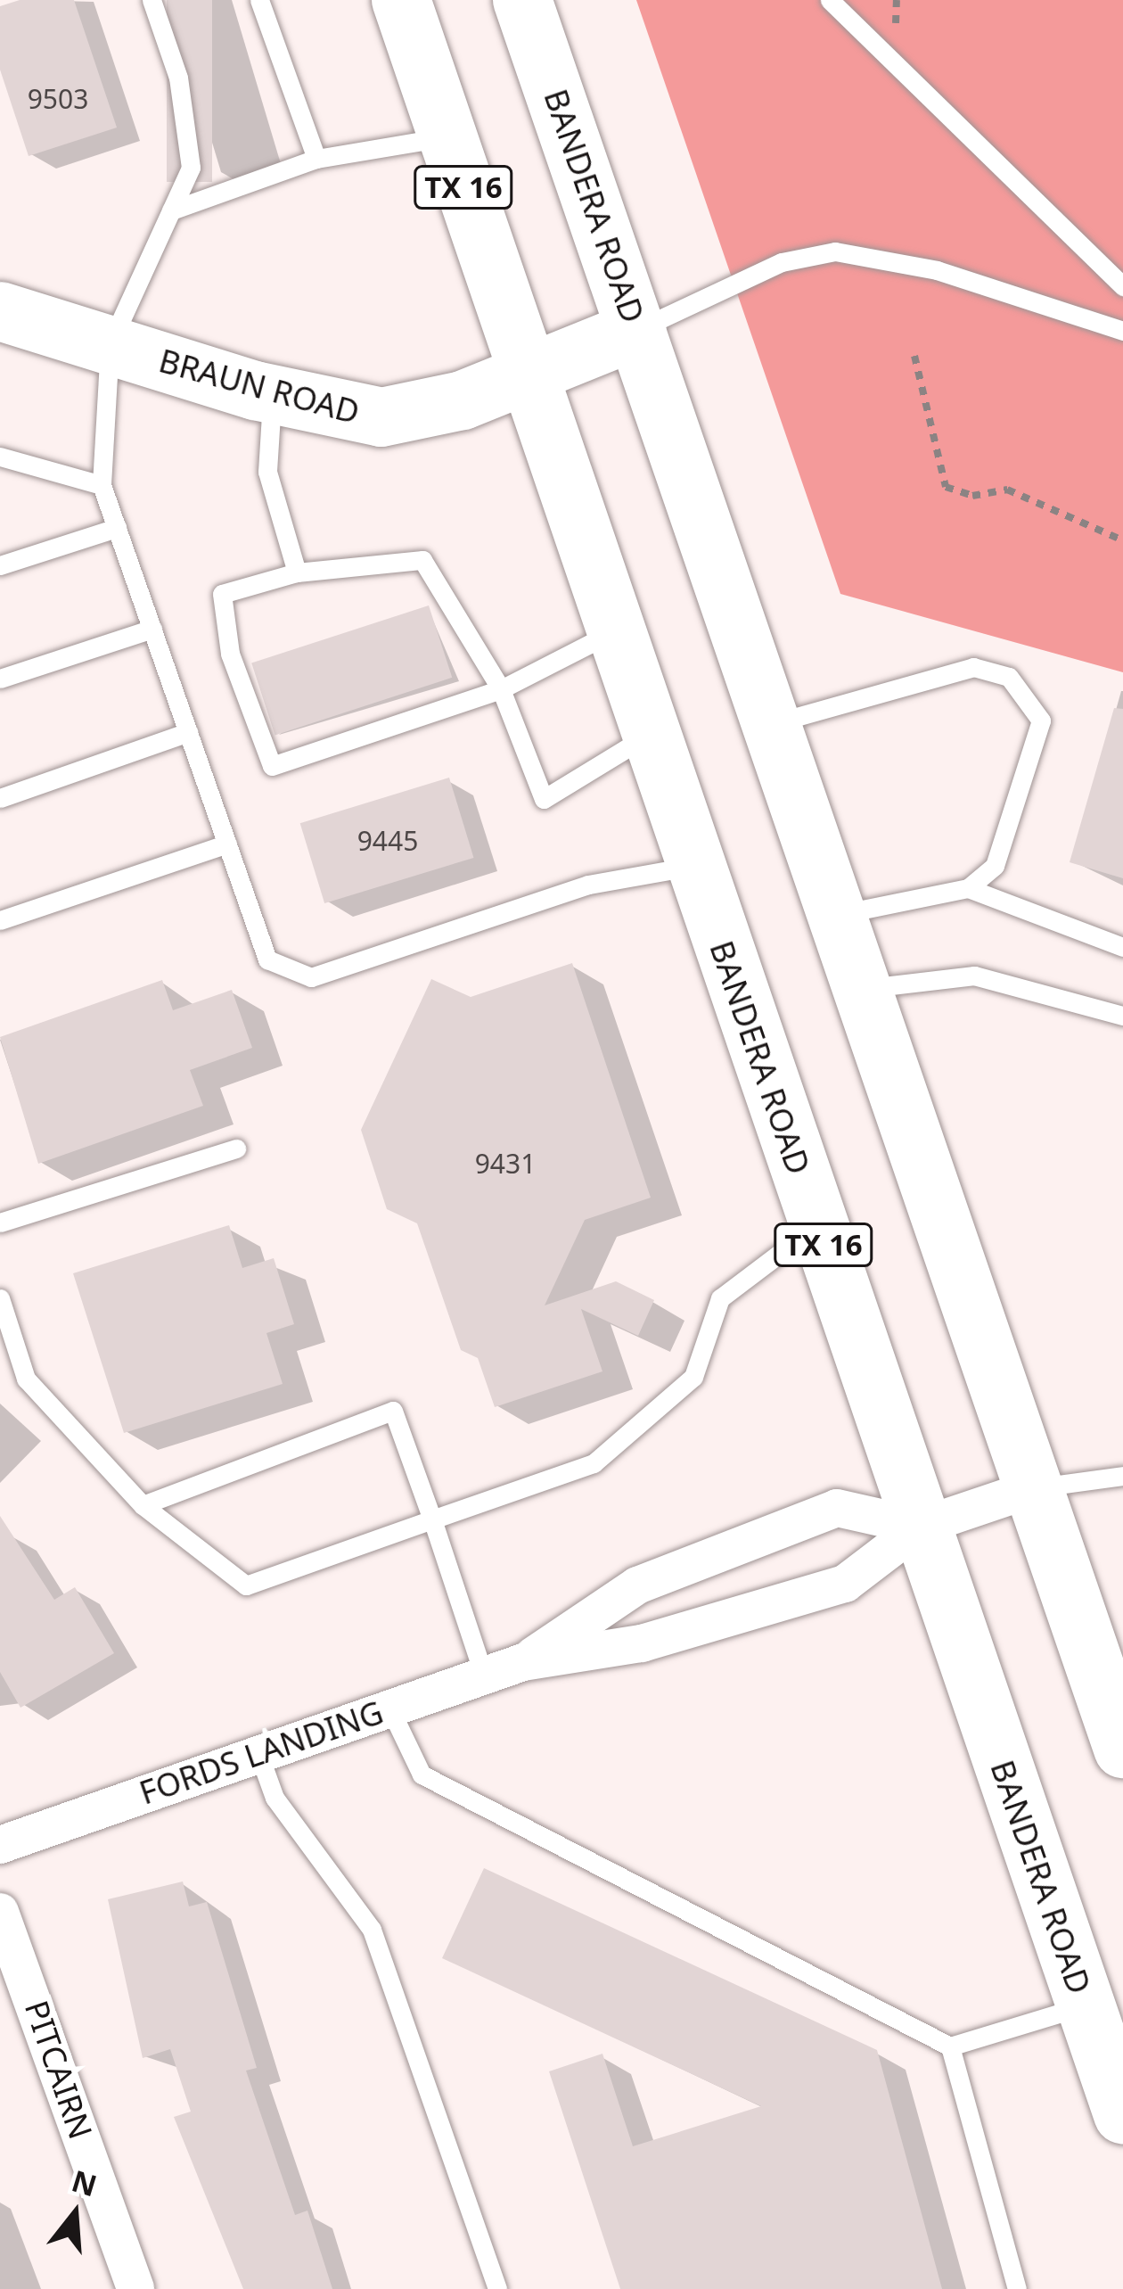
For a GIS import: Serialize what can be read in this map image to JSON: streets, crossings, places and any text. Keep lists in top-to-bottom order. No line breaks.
{"streets":{"main road":["TX 16","BANDERA ROAD","BRAUN ROAD"],"street":["FORDS LANDING","PITCAIRN"]},"crossings":[["BANDERA ROAD","BRAUN ROAD"],["BANDERA ROAD","FORDS LANDING"]],"house_numbers":["9503","9445","9431"],"north":"top"}
